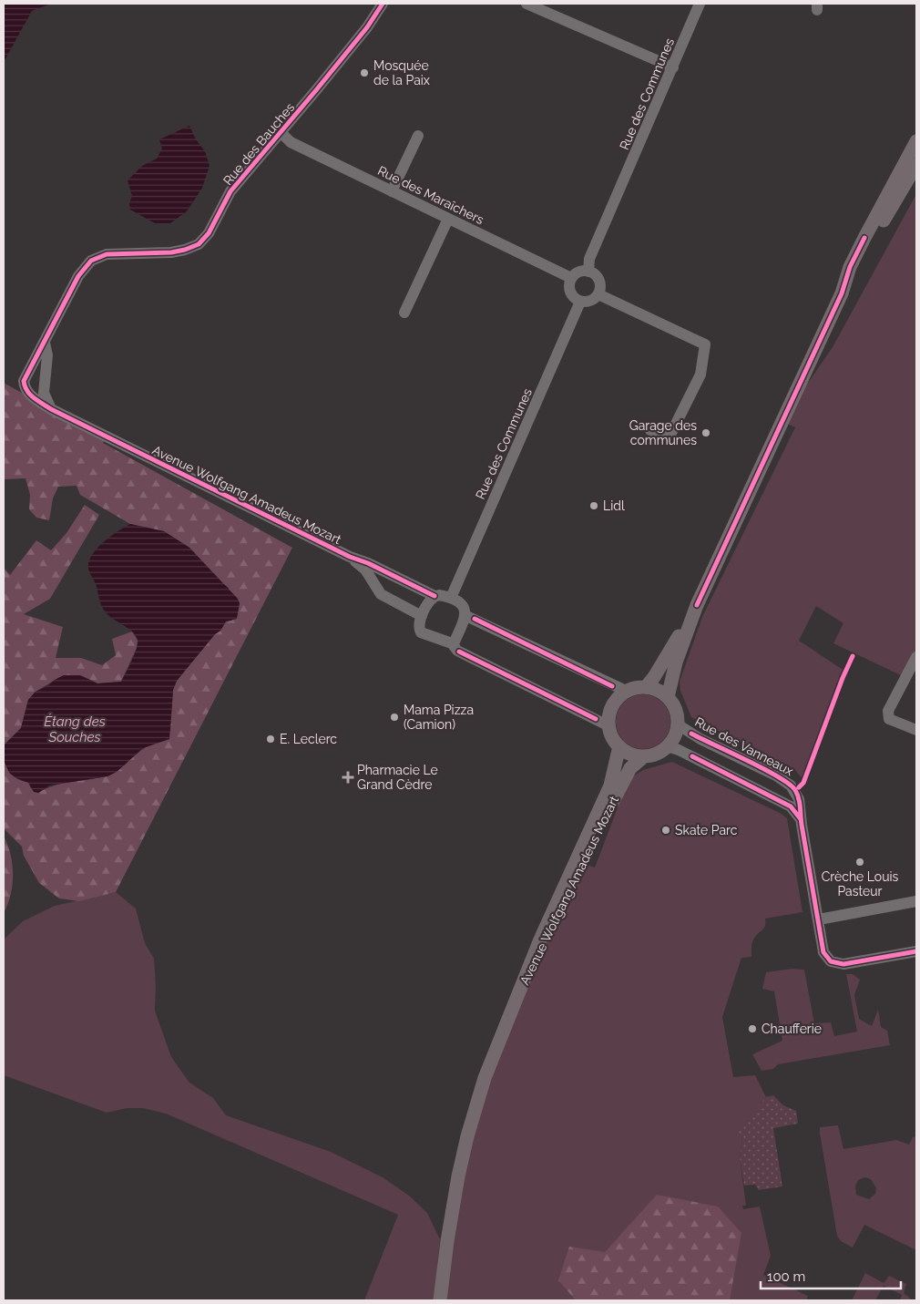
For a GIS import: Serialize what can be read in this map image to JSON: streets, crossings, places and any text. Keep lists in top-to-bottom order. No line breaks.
{"streets":{"main road":["Avenue Wolfgang Amadeus Mozart"],"street":["Rue des Communes","Rue des Bauches","Rue des Maraîchers","Rue des Vanneaux"]},"crossings":[["Rue des Communes","Rue des Maraîchers"],["Rue des Communes","Avenue Wolfgang Amadeus Mozart"],["Rue des Bauches","Rue des Maraîchers"],["Rue des Bauches","Avenue Wolfgang Amadeus Mozart"],["Avenue Wolfgang Amadeus Mozart","Rue des Vanneaux"]],"water":["Étang des Souches"],"places":{"other":["Mosquée de la Paix","Garage des communes","Lidl","Mama Pizza (Camion)","E. Leclerc","Skate Parc","Crèche Louis Pasteur","Chaufferie"],"health":["Pharmacie Le Grand Cèdre"]},"scale_bar":"100 m"}
